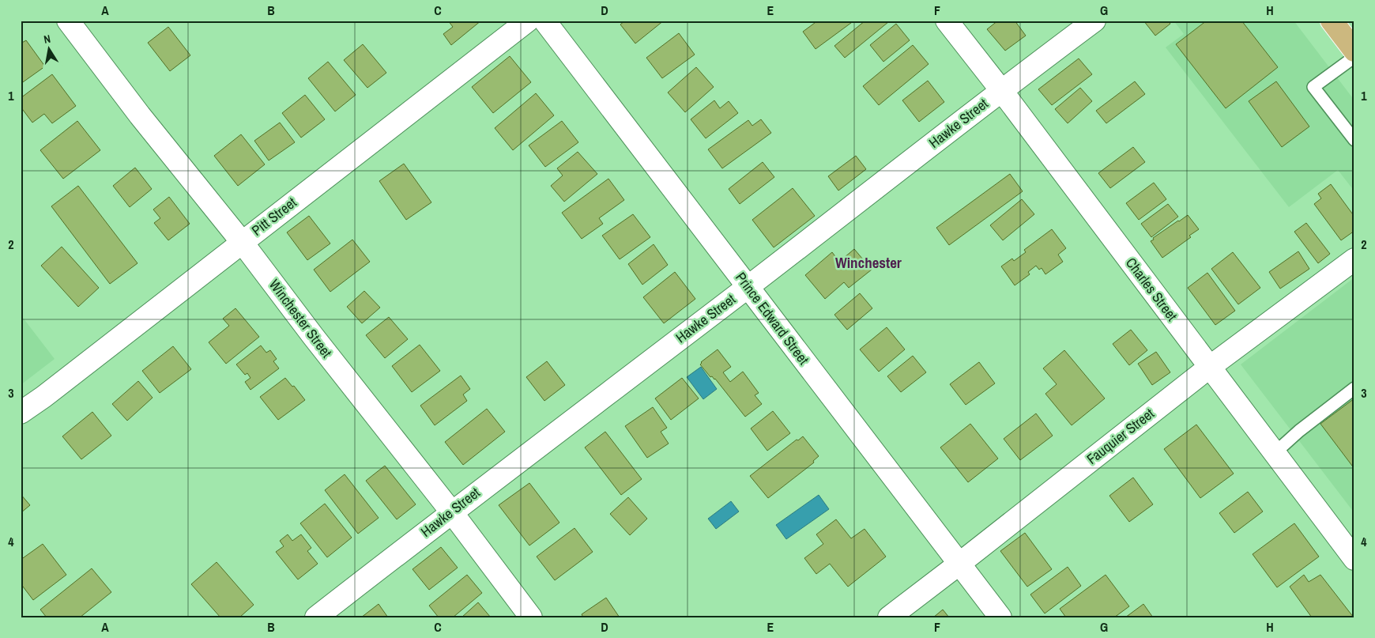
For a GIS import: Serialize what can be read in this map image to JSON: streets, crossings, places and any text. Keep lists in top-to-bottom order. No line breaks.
{"streets":{"street":["Hawke Street","Pitt Street","Charles Street","Winchester Street","Prince Edward Street","Fauquier Street"]},"crossings":[["Hawke Street","Charles Street"],["Hawke Street","Winchester Street"],["Hawke Street","Prince Edward Street"],["Pitt Street","Winchester Street"],["Charles Street","Fauquier Street"],["Prince Edward Street","Fauquier Street"]],"districts":["Winchester"],"north":"top","grid":{"columns":["A","B","C","D","E","F","G","H"],"rows":["1","2","3","4"]}}
